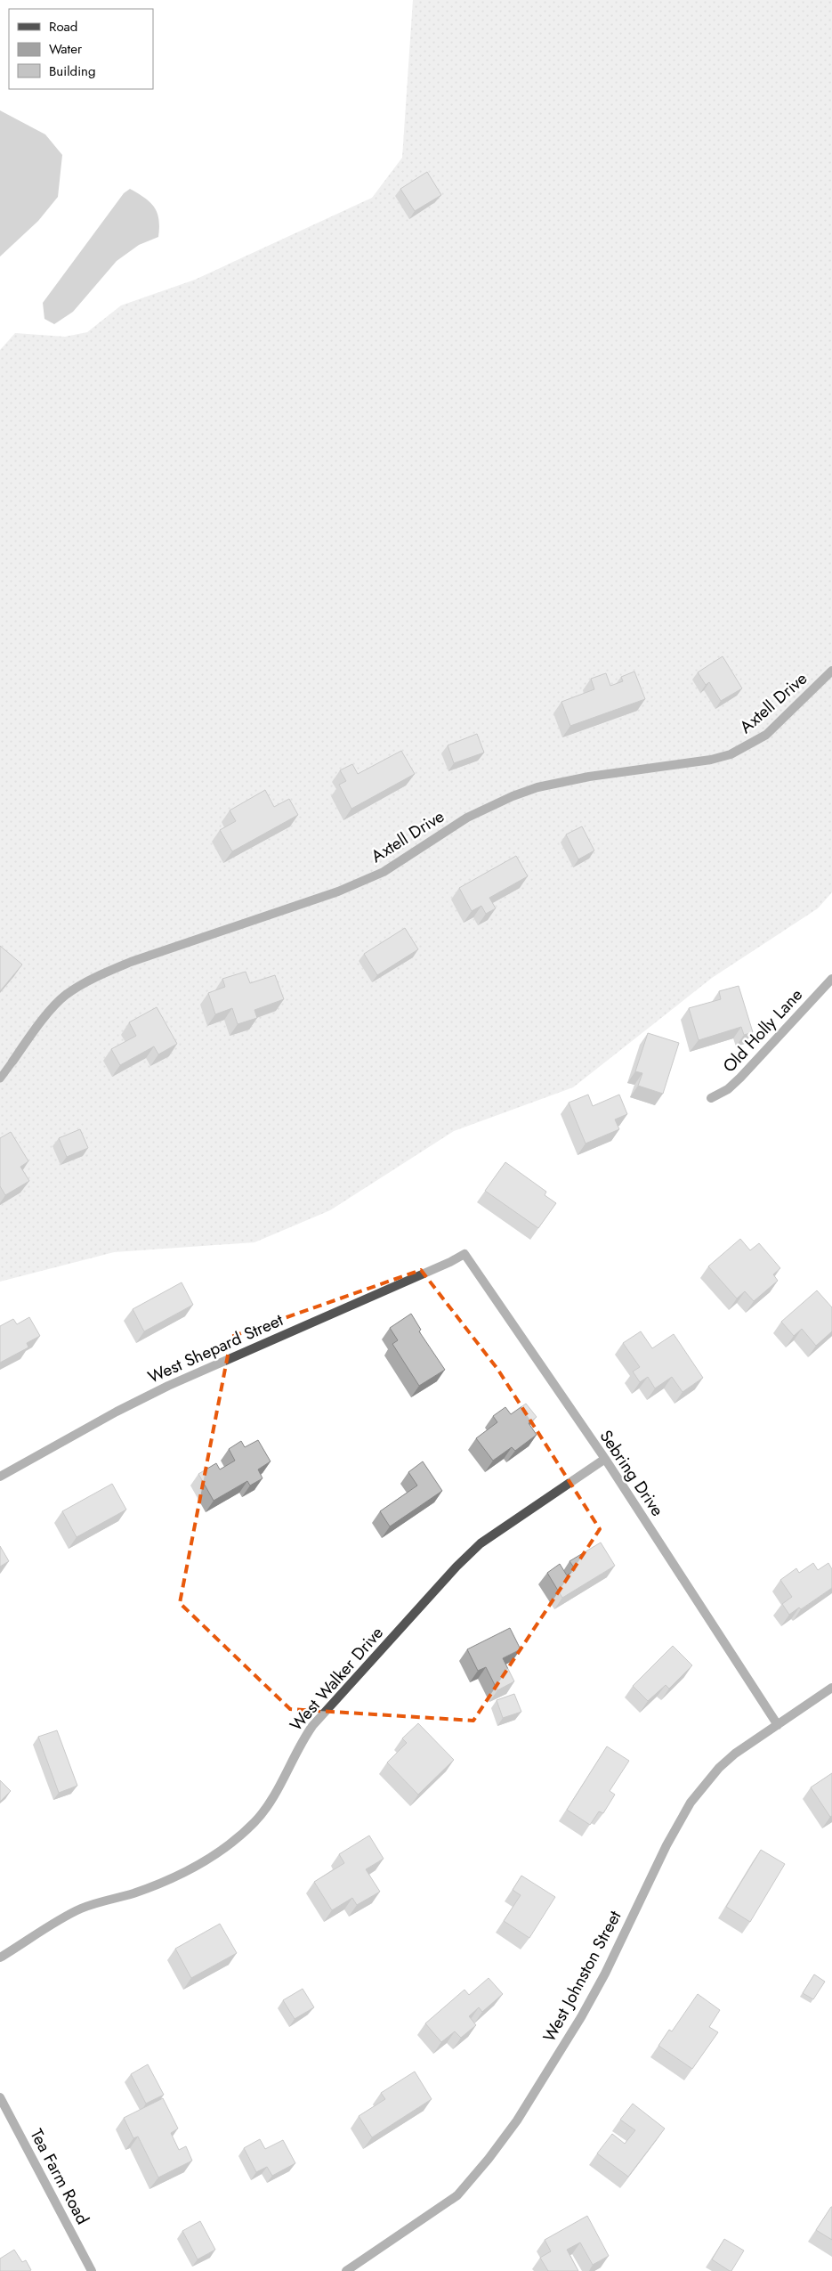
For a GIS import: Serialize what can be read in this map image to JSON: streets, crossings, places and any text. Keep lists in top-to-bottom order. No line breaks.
{"streets":{"street":["Axtell Drive","Old Holly Lane","West Shepard Street","Sebring Drive","West Walker Drive","West Johnston Street","Tea Farm Road"]},"crossings":[["West Shepard Street","Sebring Drive"],["Sebring Drive","West Walker Drive"],["Sebring Drive","West Johnston Street"]],"legend":["Road","Water","Building"]}
